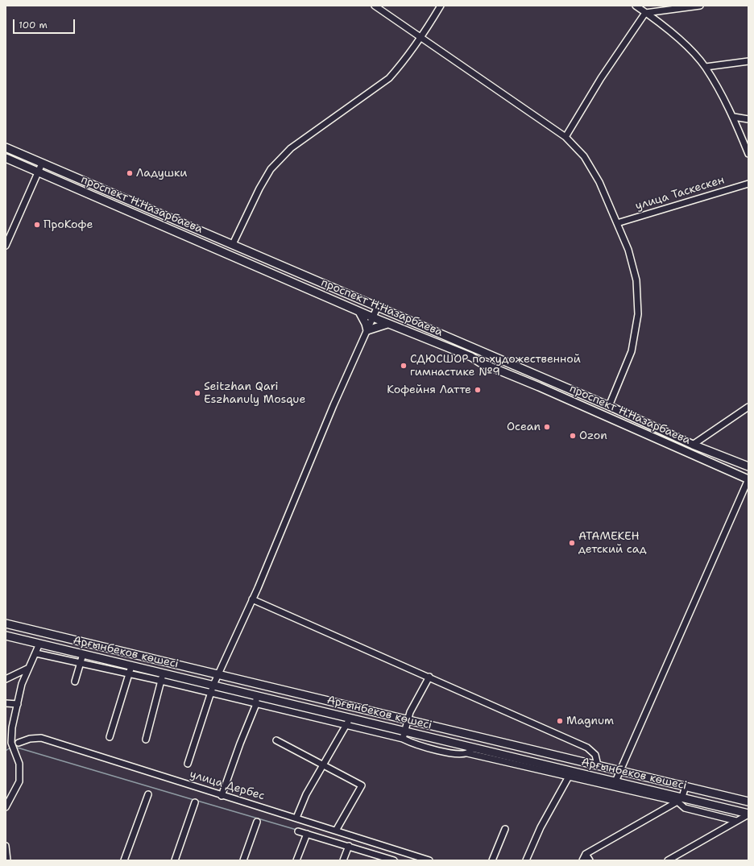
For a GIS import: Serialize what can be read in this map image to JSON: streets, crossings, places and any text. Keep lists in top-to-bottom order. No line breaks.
{"streets":{"main road":["проспект Н.Назарбаева","Арғынбеков көшесі"],"street":["улица Таскескен","улица Дербес"]},"places":["Ладушки","ПроКофе","СДЮСШОР по художественной гимнастике №9","Кофейня Латте","Seitzhan Qari Eszhanuly Mosque","Ocean","Ozon","АТАМЕКЕН детский сад","Magnum"],"scale_bar":"100 m"}
